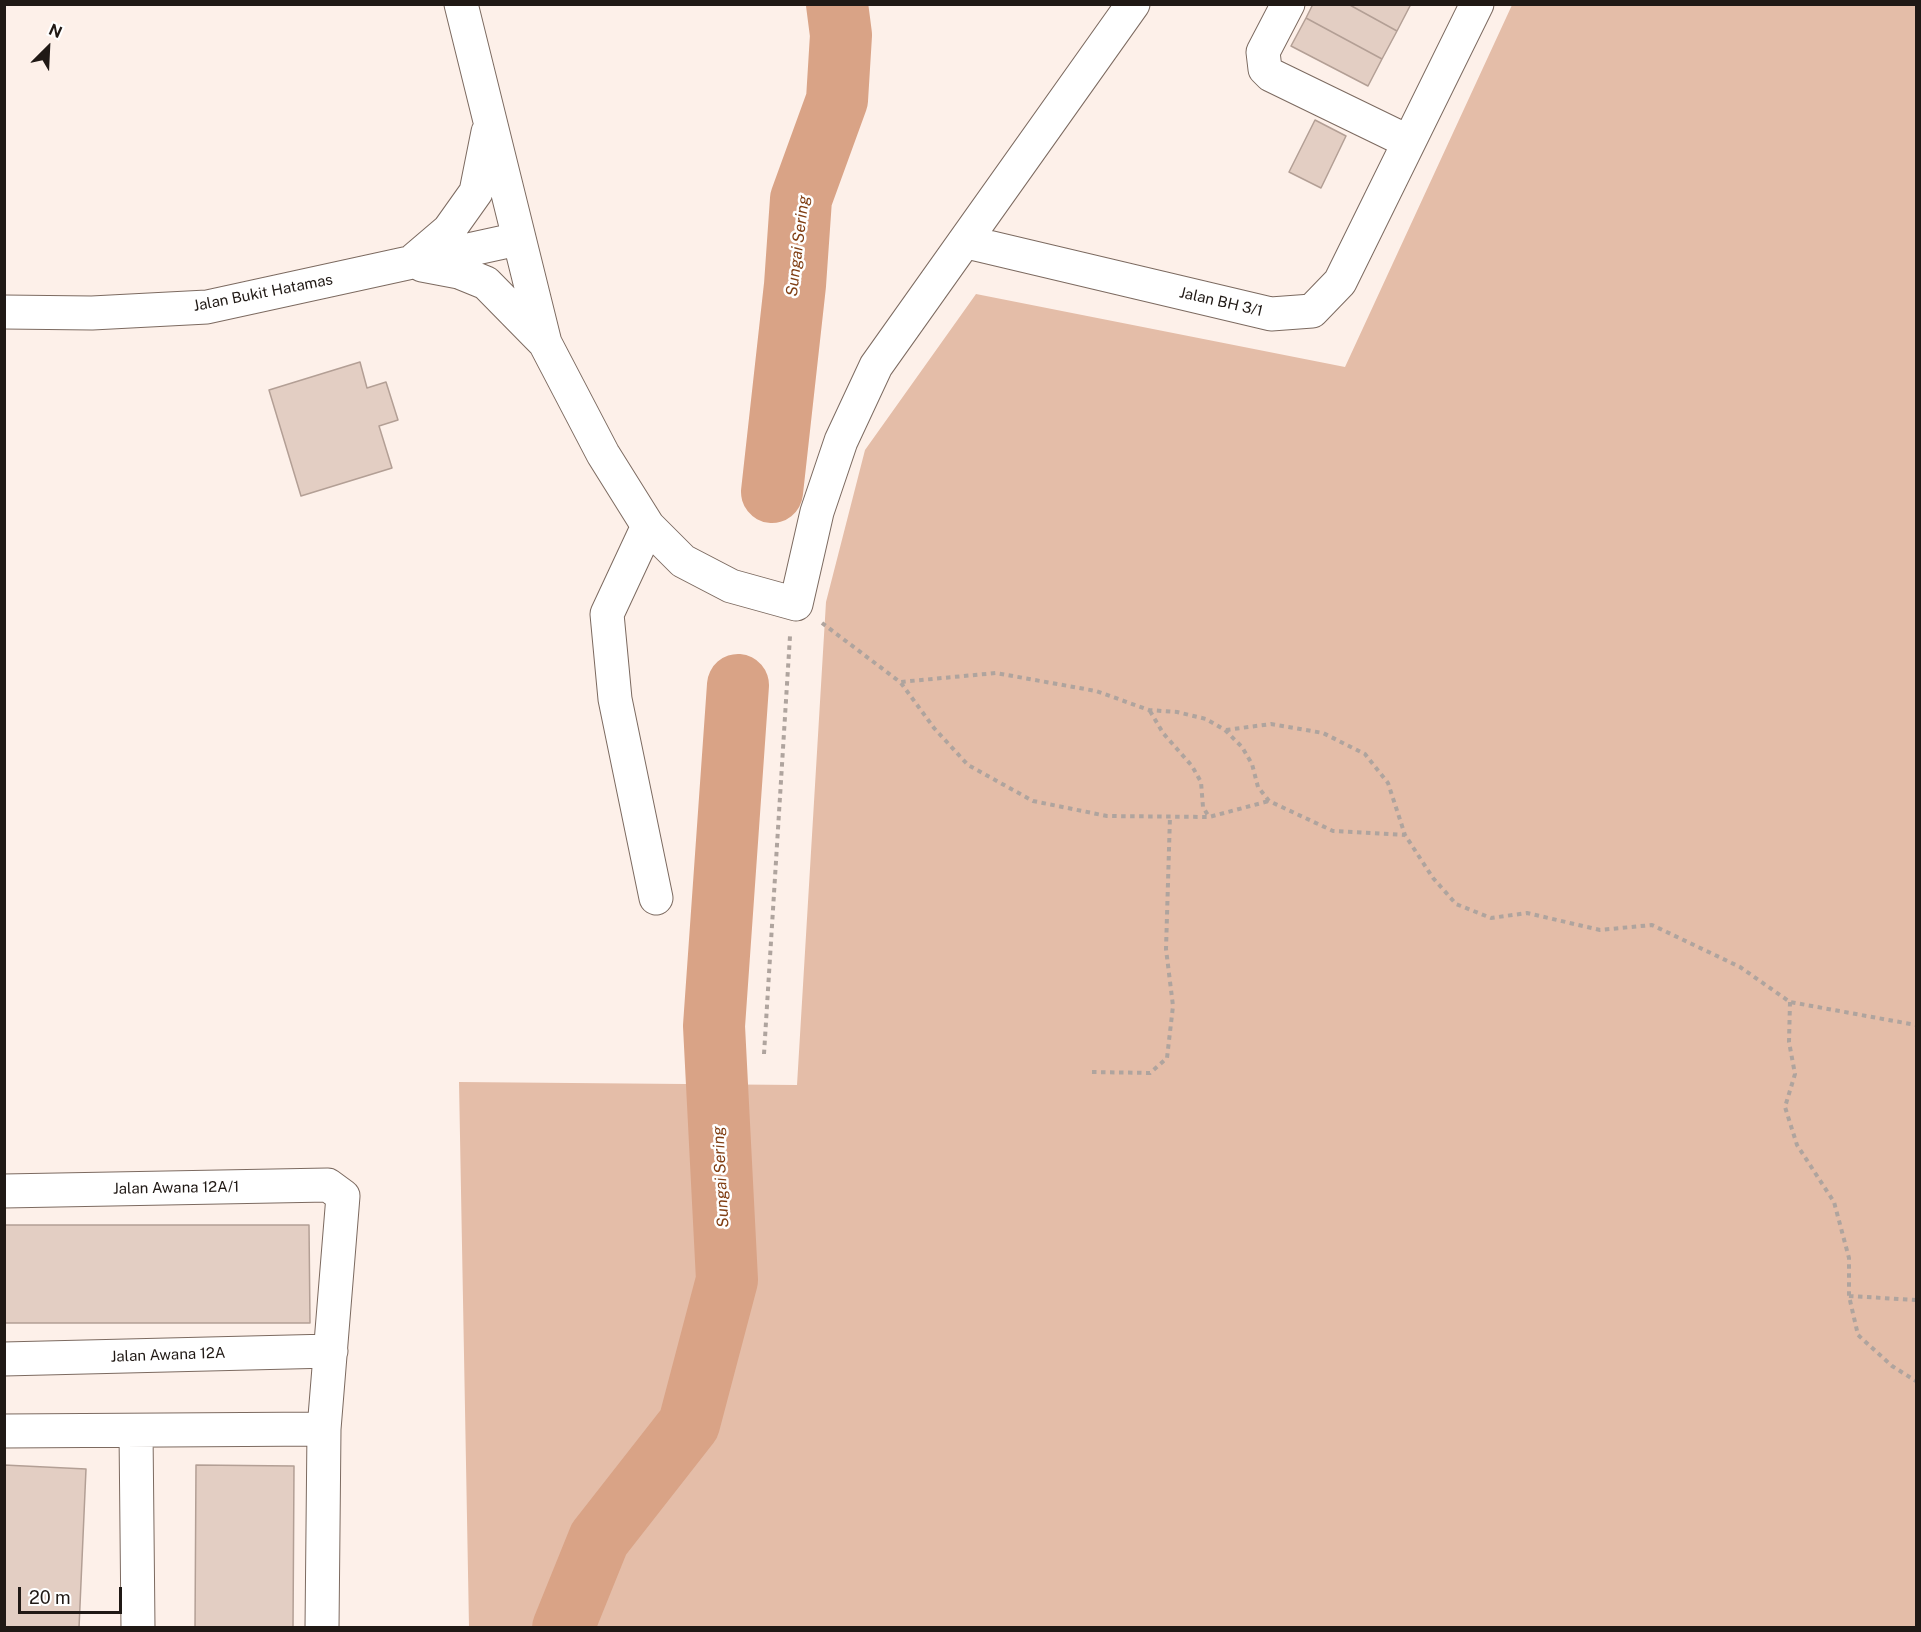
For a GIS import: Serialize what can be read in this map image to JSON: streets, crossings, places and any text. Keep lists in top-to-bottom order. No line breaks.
{"streets":{"street":["Jalan Bukit Hatamas","Jalan BH 3/1","Jalan Awana 12A/1","Jalan Awana 12A"]},"crossings":[["Jalan Awana 12A/1","Jalan Awana 12A"]],"water":["Sungai Sering"],"scale_bar":"20 m","north":"top right"}
